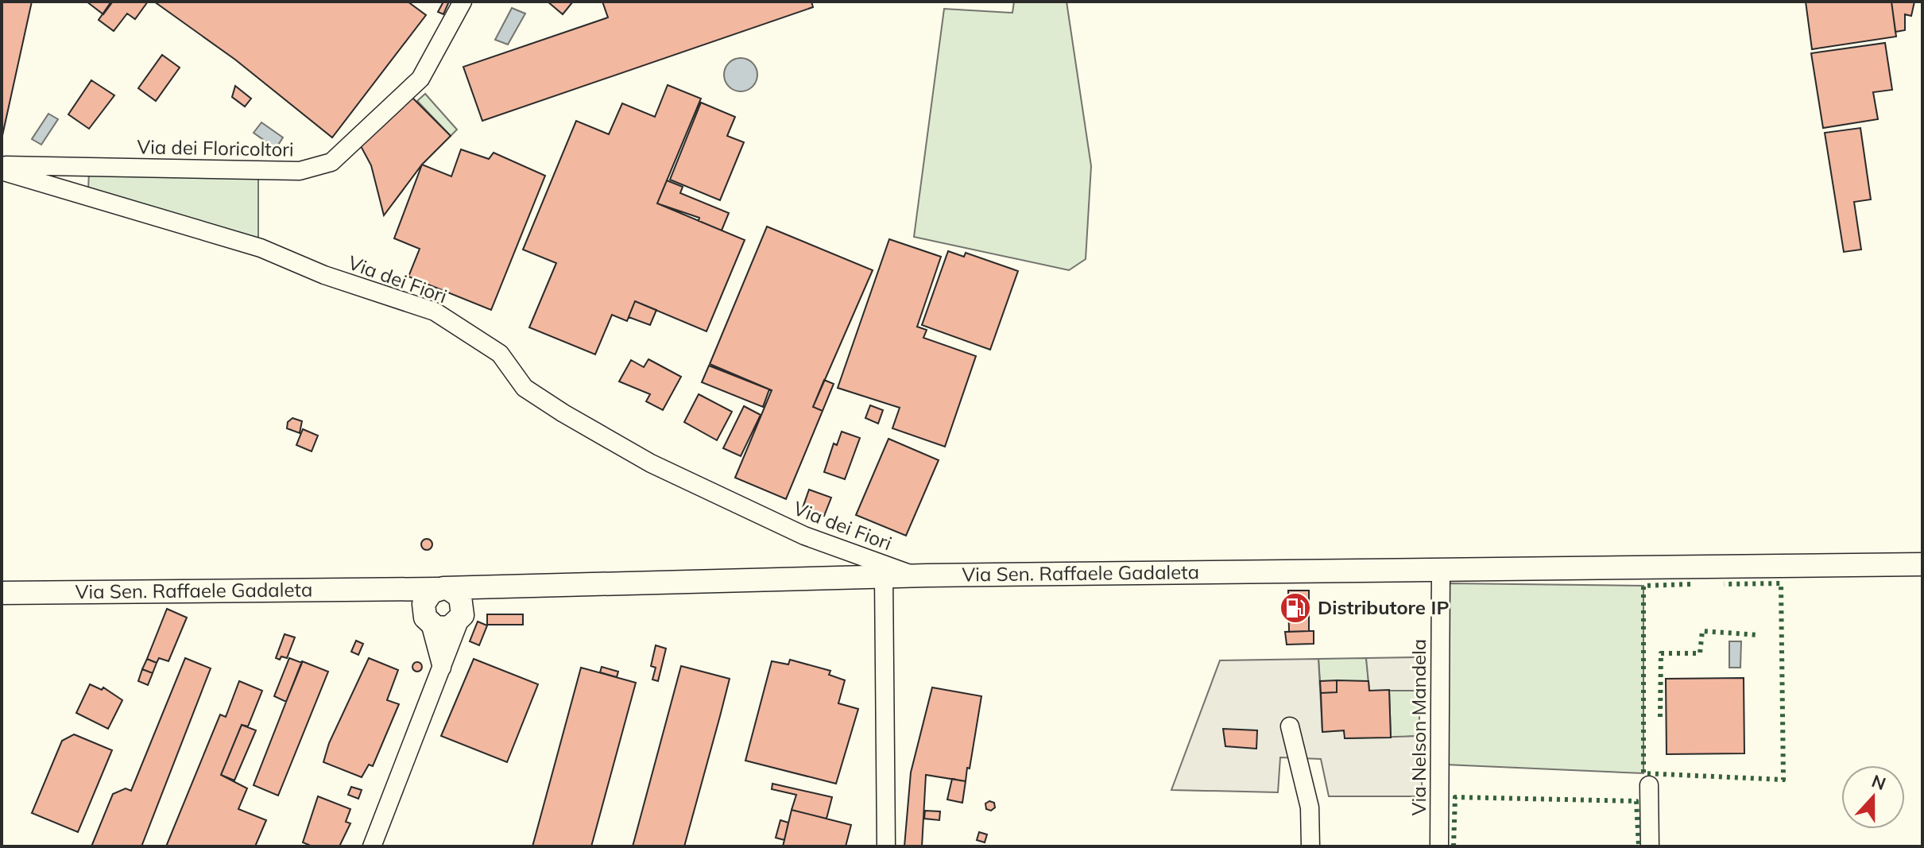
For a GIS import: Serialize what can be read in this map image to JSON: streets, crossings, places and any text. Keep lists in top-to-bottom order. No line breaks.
{"streets":{"main road":["Via Sen. Raffaele Gadaleta"],"street":["Via dei Floricoltori","Via dei Fiori","Via Nelson Mandela"]},"crossings":[["Via dei Fiori","Via Sen. Raffaele Gadaleta"],["Via Sen. Raffaele Gadaleta","Via Nelson Mandela"]],"places":{"fuel station":["Distributore IP"]},"north":"top"}
